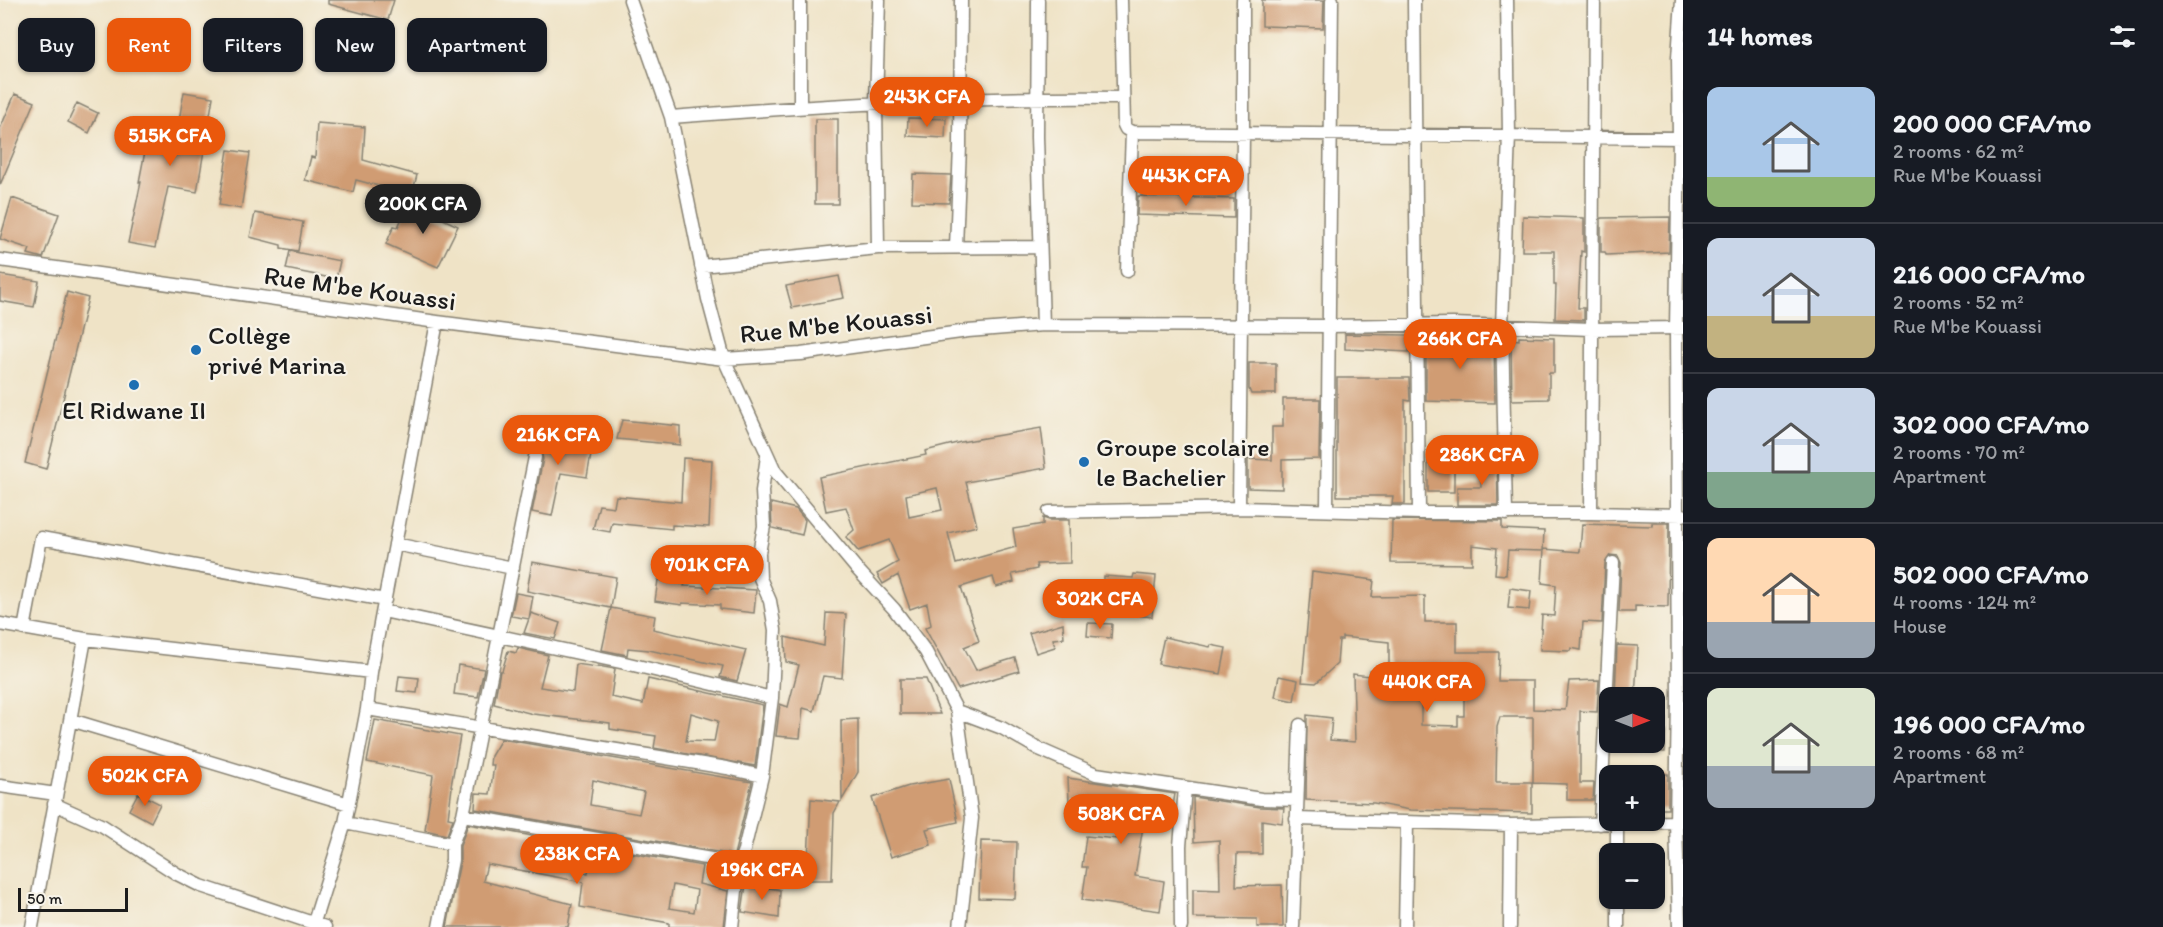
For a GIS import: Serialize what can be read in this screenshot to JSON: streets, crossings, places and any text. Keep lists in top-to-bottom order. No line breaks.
{"streets":{"street":["Rue M'be Kouassi"]},"places":["Collège privé Marina","El Ridwane II","Groupe scolaire le Bachelier"],"scale_bar":"50 m","north":"right","page":{"heading":"14 homes","chip":["Buy","Rent","Filters","New","Apartment"],"list":[{"name":"200 000 CFA/mo","note":"2 rooms · 62 m² · Rue M'be Kouassi"},{"name":"216 000 CFA/mo","note":"2 rooms · 52 m² · Rue M'be Kouassi"},{"name":"302 000 CFA/mo","note":"2 rooms · 70 m² · Apartment"},{"name":"502 000 CFA/mo","note":"4 rooms · 124 m² · House"},{"name":"196 000 CFA/mo","note":"2 rooms · 68 m² · Apartment"}],"price":["243K CFA","515K CFA","443K CFA","200K CFA","266K CFA","216K CFA","286K CFA","701K CFA","302K CFA","440K CFA","502K CFA","508K CFA","238K CFA","196K CFA"],"map_buttons":["+","−"],"scale":"50 m"}}
